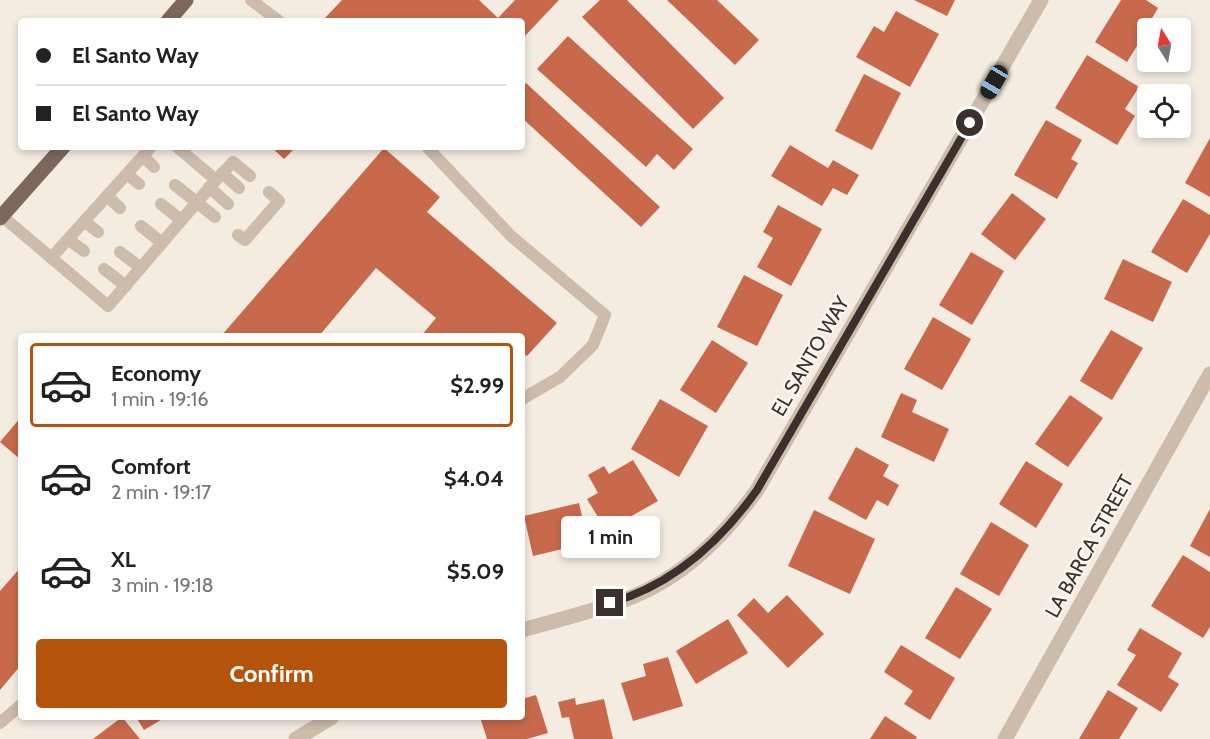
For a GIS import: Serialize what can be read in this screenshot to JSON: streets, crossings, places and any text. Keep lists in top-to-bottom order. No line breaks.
{"streets":{"street":["EL SANTO WAY","LA BARCA STREET"]},"north":"top","page":{"banner":["El Santo Way","El Santo Way"],"list":[{"name":"Economy","note":"1 min · 19:16","value":"$2.99"},{"name":"Comfort","note":"2 min · 19:17","value":"$4.04"},{"name":"XL","note":"3 min · 19:18","value":"$5.09"}],"bubble":"1 min","buttons":"Confirm"}}
